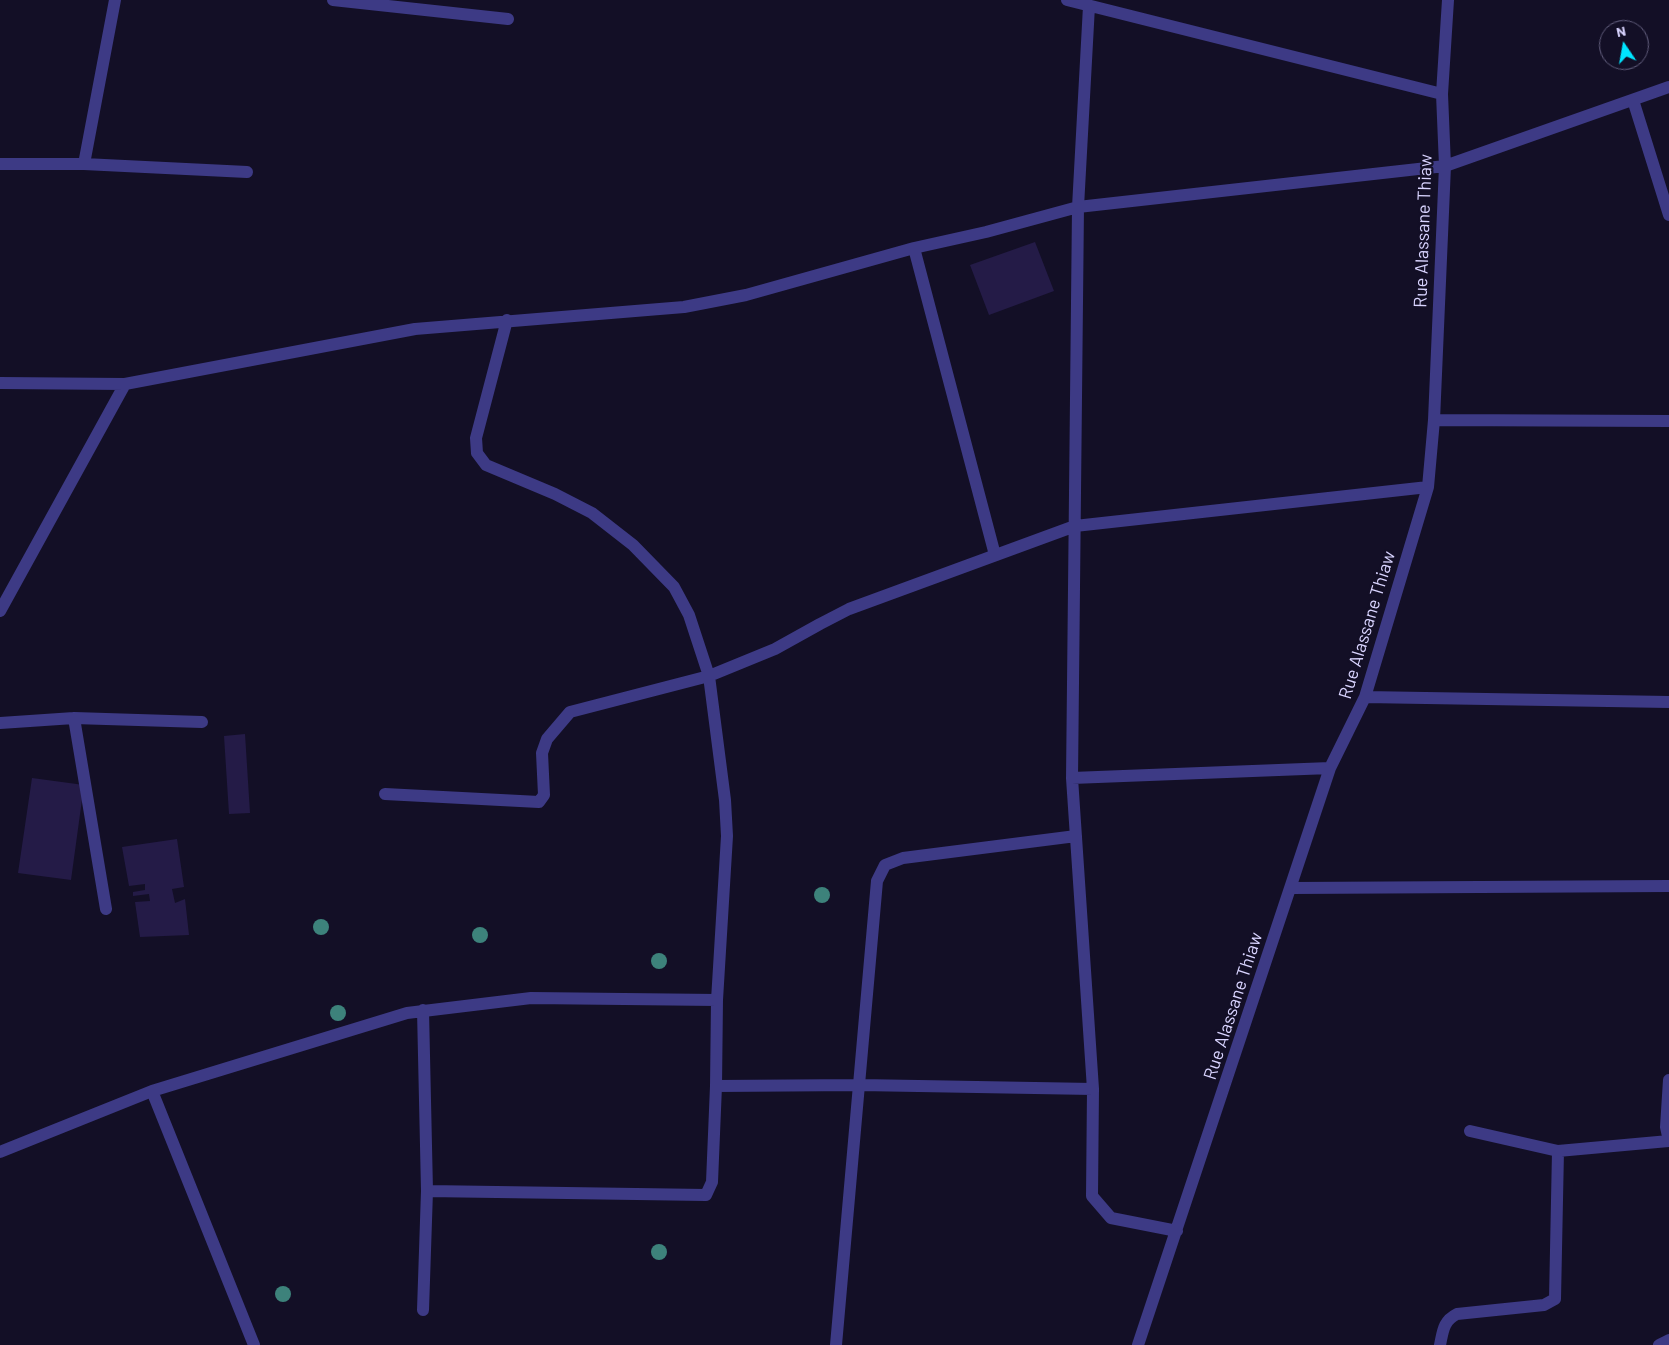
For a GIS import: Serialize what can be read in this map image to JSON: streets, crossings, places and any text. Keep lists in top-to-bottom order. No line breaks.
{"streets":{"street":["Rue Alassane Thiaw"]},"north":"top"}
